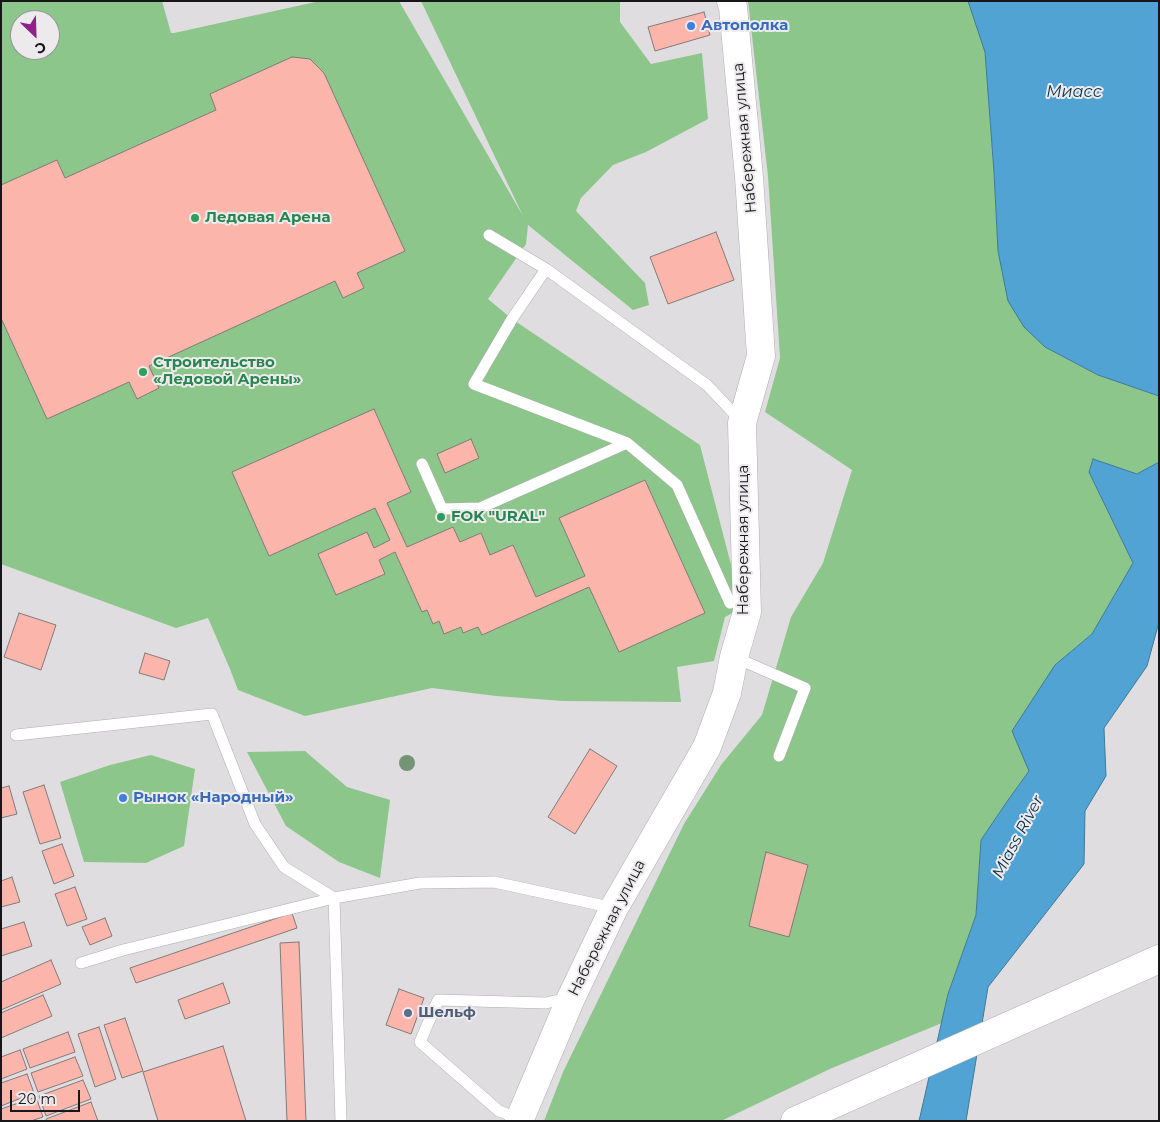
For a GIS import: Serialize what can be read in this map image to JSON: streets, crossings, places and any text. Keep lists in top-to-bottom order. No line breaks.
{"streets":{"street":["Набережная улица"]},"water":["Миасс","Miass River"],"places":["Автополка","Ледовая Арена","Строительство «Ледовой Арены»","FOK \"URAL\"","Рынок «Народный»","Шельф"],"scale_bar":"20 m","north":"bottom right"}
